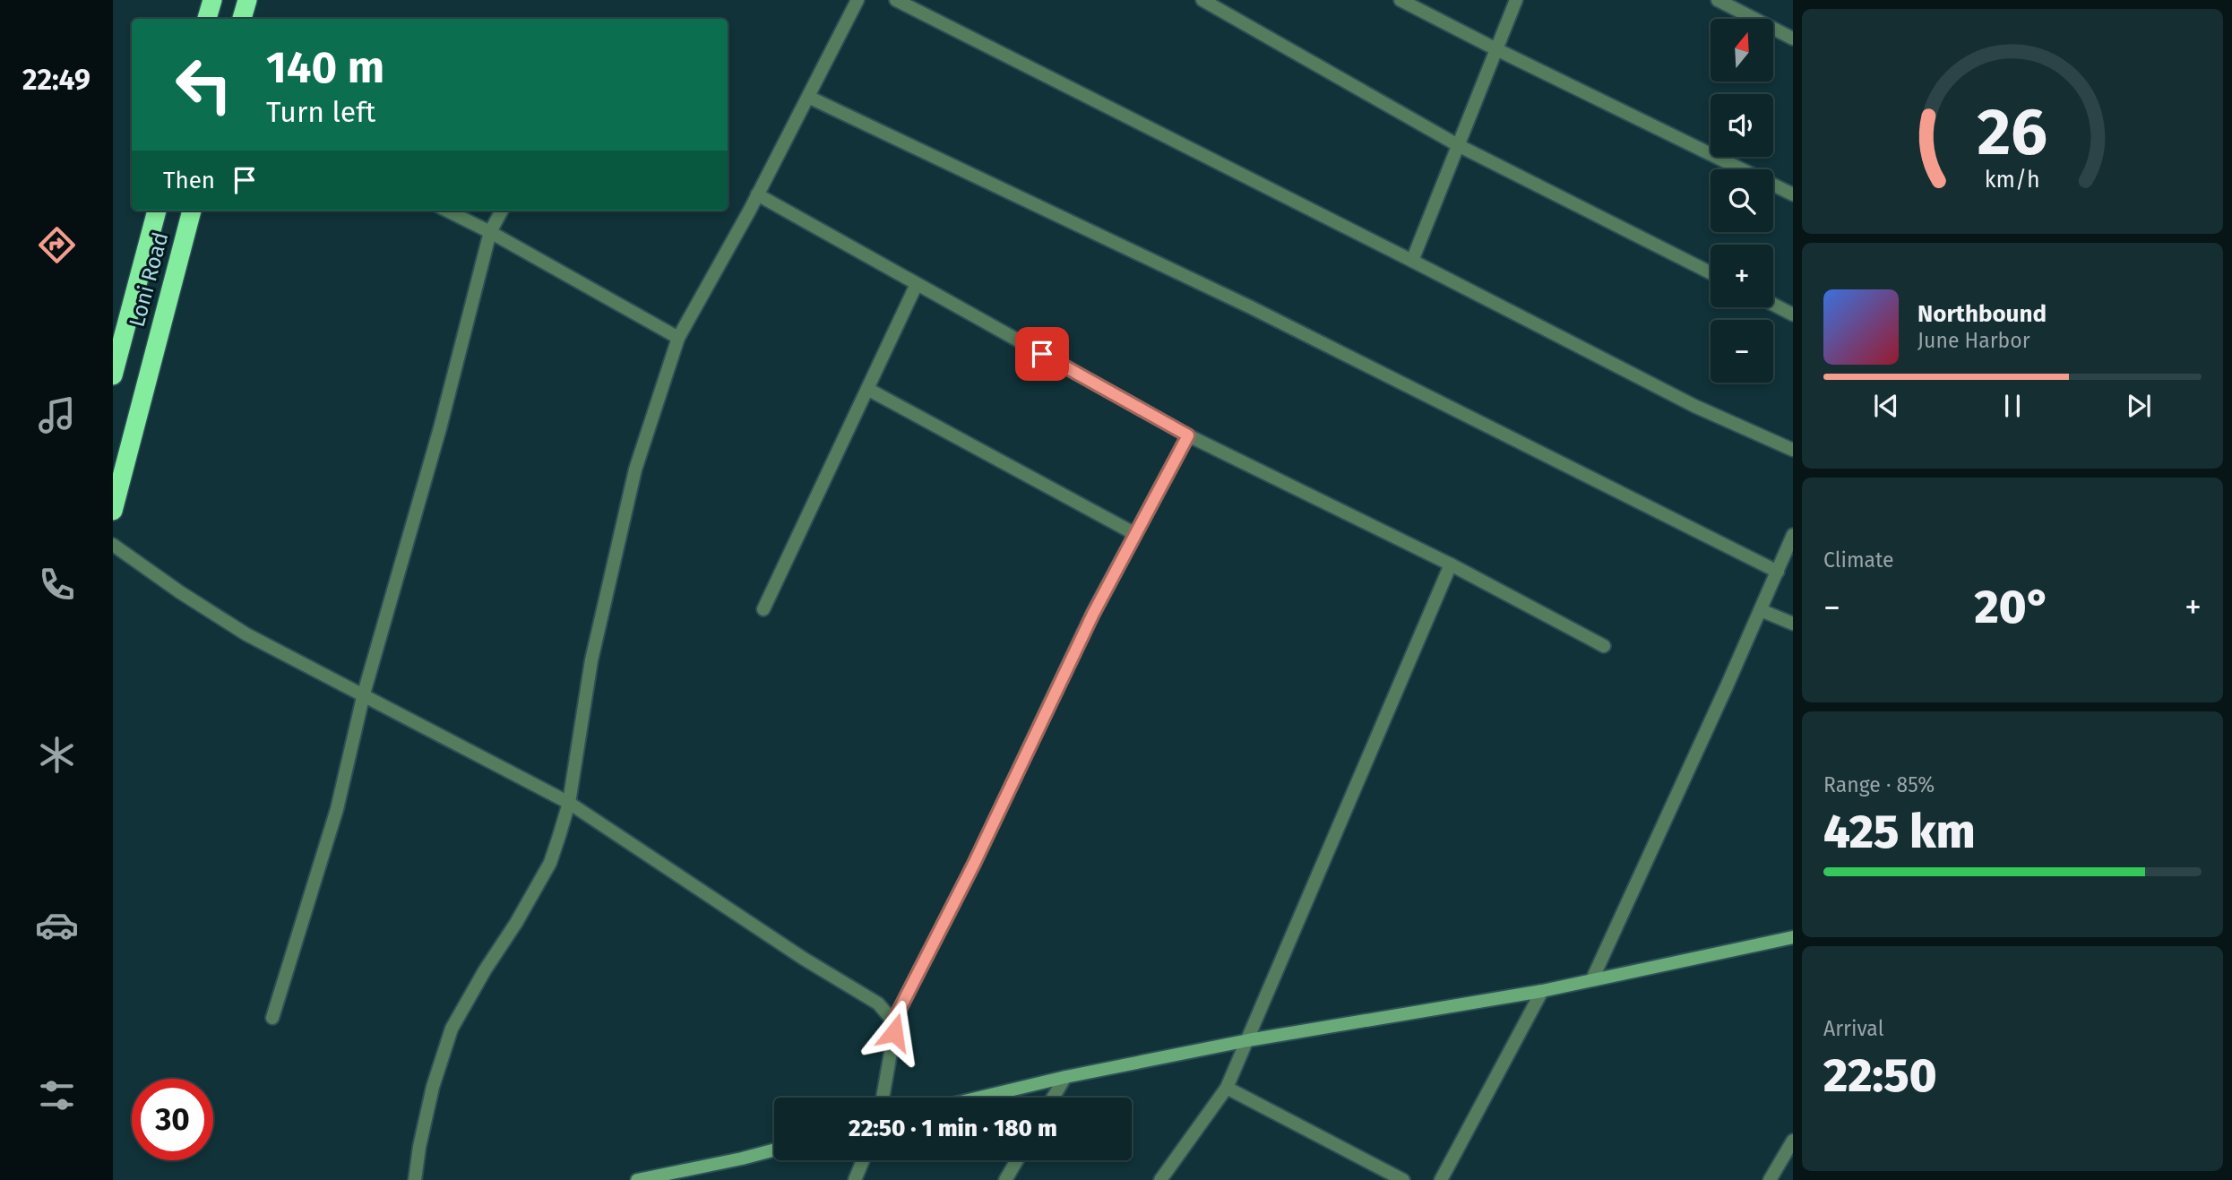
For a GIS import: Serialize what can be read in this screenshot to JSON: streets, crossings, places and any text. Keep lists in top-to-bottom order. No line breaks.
{"streets":{"highway":["Loni Road"]},"north":"top","page":{"tabs":"22:49","map_buttons":["+","−"],"turn":["140 m","Turn left"],"then":"Then","song":["Northbound","June Harbor"],"tile":["Climate",["Range · 85%","425 km"],["Arrival","22:50"]],"heat":["−","20°","+"],"limit":"30","trip":"22:50 · 1 min · 180 m","gauge":["26","km/h"]}}
